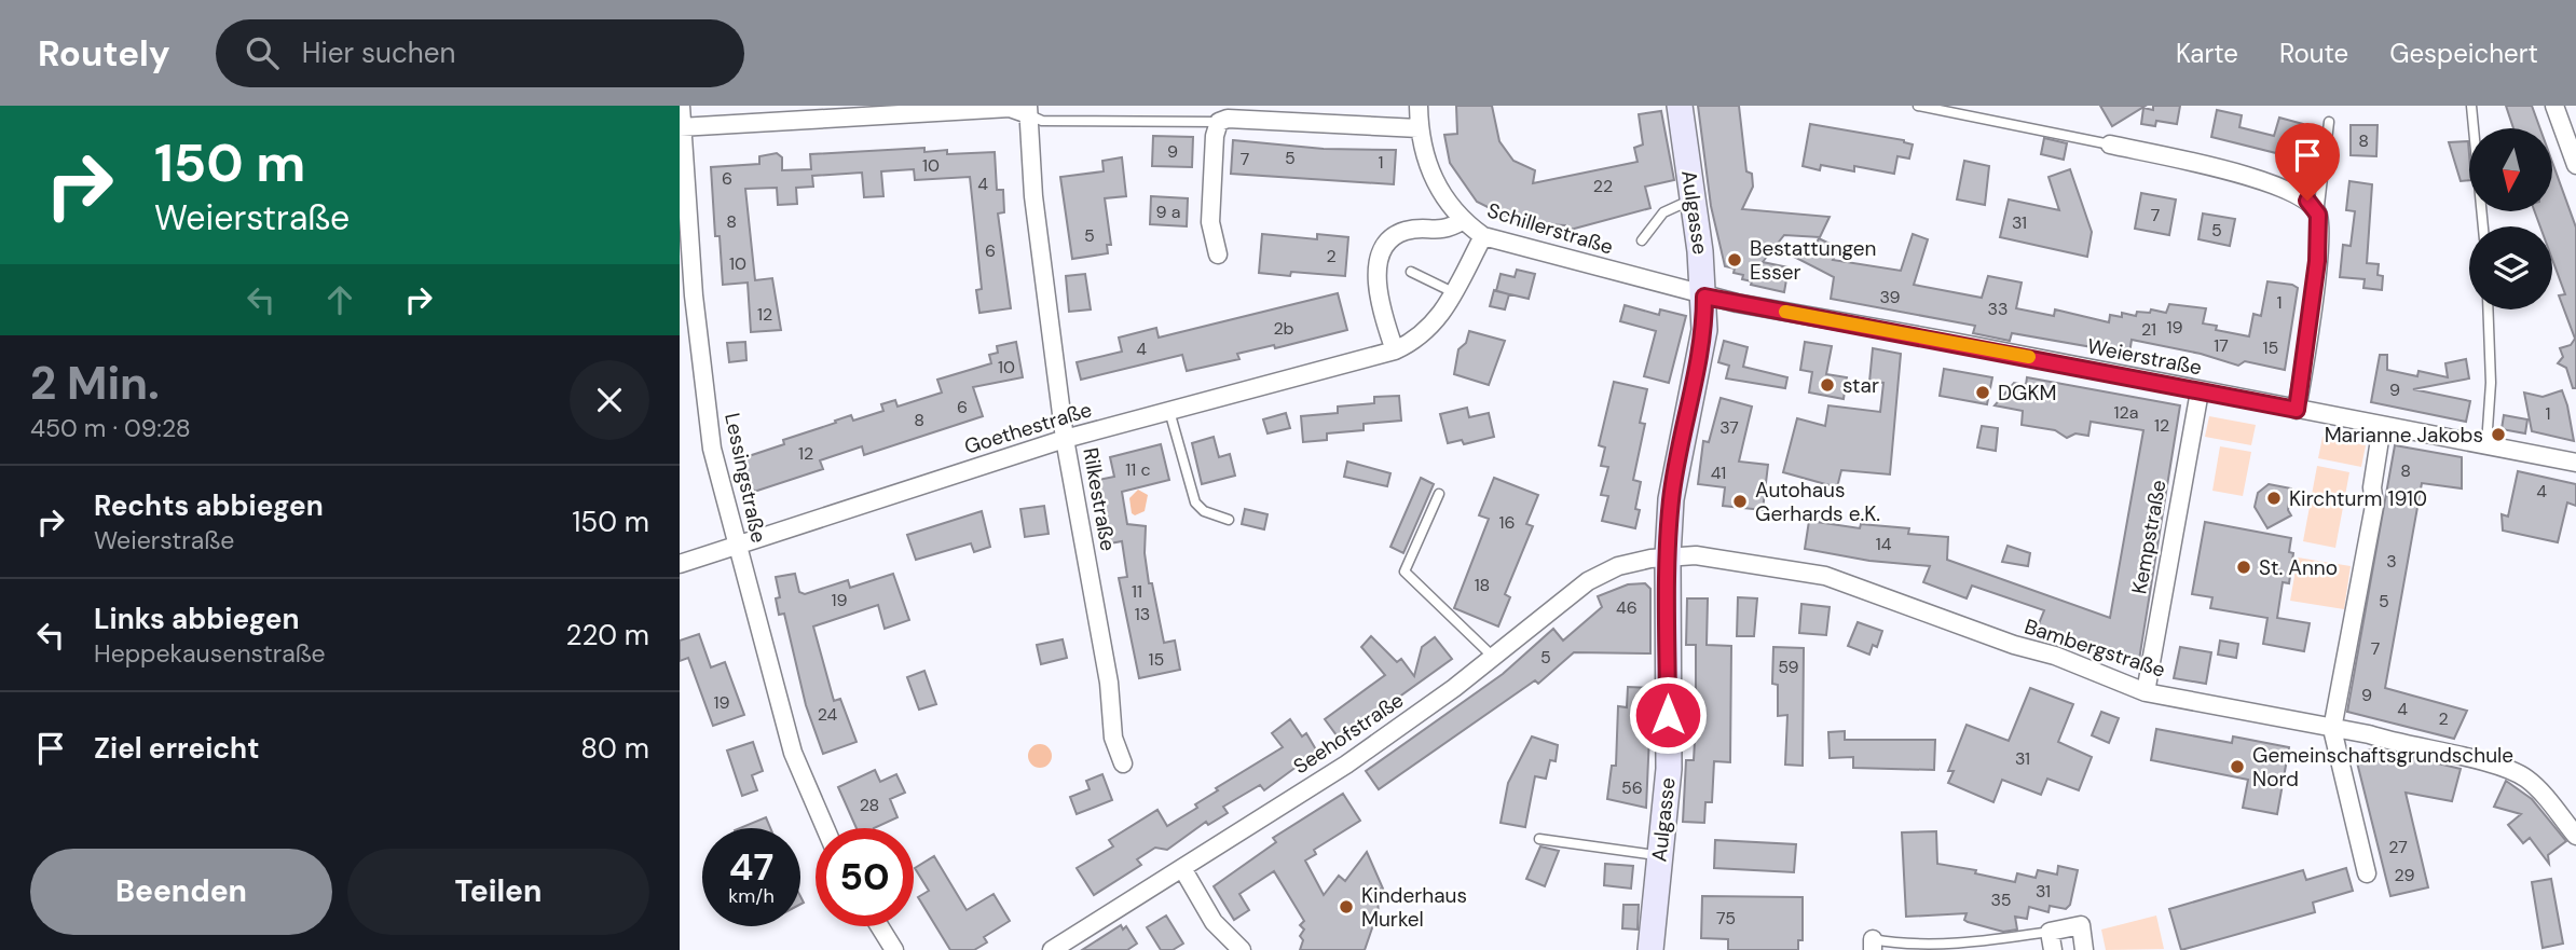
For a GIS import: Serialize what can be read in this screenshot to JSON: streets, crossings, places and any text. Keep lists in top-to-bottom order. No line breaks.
{"streets":{"main road":["Aulgasse"],"street":["Schillerstraße","Weierstraße","Goethestraße","Lessingstraße","Rilkestraße","Kempstraße","Bambergstraße","Seehofstraße"]},"crossings":[["Aulgasse","Schillerstraße"],["Aulgasse","Weierstraße"],["Aulgasse","Bambergstraße"],["Aulgasse","Seehofstraße"],["Schillerstraße","Weierstraße"],["Schillerstraße","Goethestraße"],["Weierstraße","Kempstraße"],["Goethestraße","Lessingstraße"],["Goethestraße","Rilkestraße"],["Kempstraße","Bambergstraße"],["Bambergstraße","Seehofstraße"]],"places":["Bestattungen Esser","star","DGKM","Marianne Jakobs","Kirchturm 1910","Autohaus Gerhards e.K.","St. Anno","Gemeinschaftsgrundschule Nord","Kinderhaus Murkel"],"house_numbers":["8","9","5","7","1","10","6","4","22","9 a","7","8","31","5","5","6","2","10","39","1","33","12","19","2b","21","17","15","4","10","9","6","12a","1","8","12","37","12","11 c","8","41","4","16","14","3","18","11","19","5","46","13","7","5","15","59","9","19","4","24","2","31","56","28","27","29","31","35","75"],"north":"bottom","page":{"header":"Routely","search":"Hier suchen","nav":["Karte","Route","Gespeichert"],"turn":["150 m","Weierstraße"],"heading":["2 Min.","450 m · 09:28"],"list":[{"name":"Rechts abbiegen","note":"Weierstraße","value":"150 m"},{"name":"Links abbiegen","note":"Heppekausenstraße","value":"220 m"},{"name":"Ziel erreicht","value":"80 m"}],"speed":"47 km/h","limit":"50","buttons":["Beenden","Teilen"]}}
